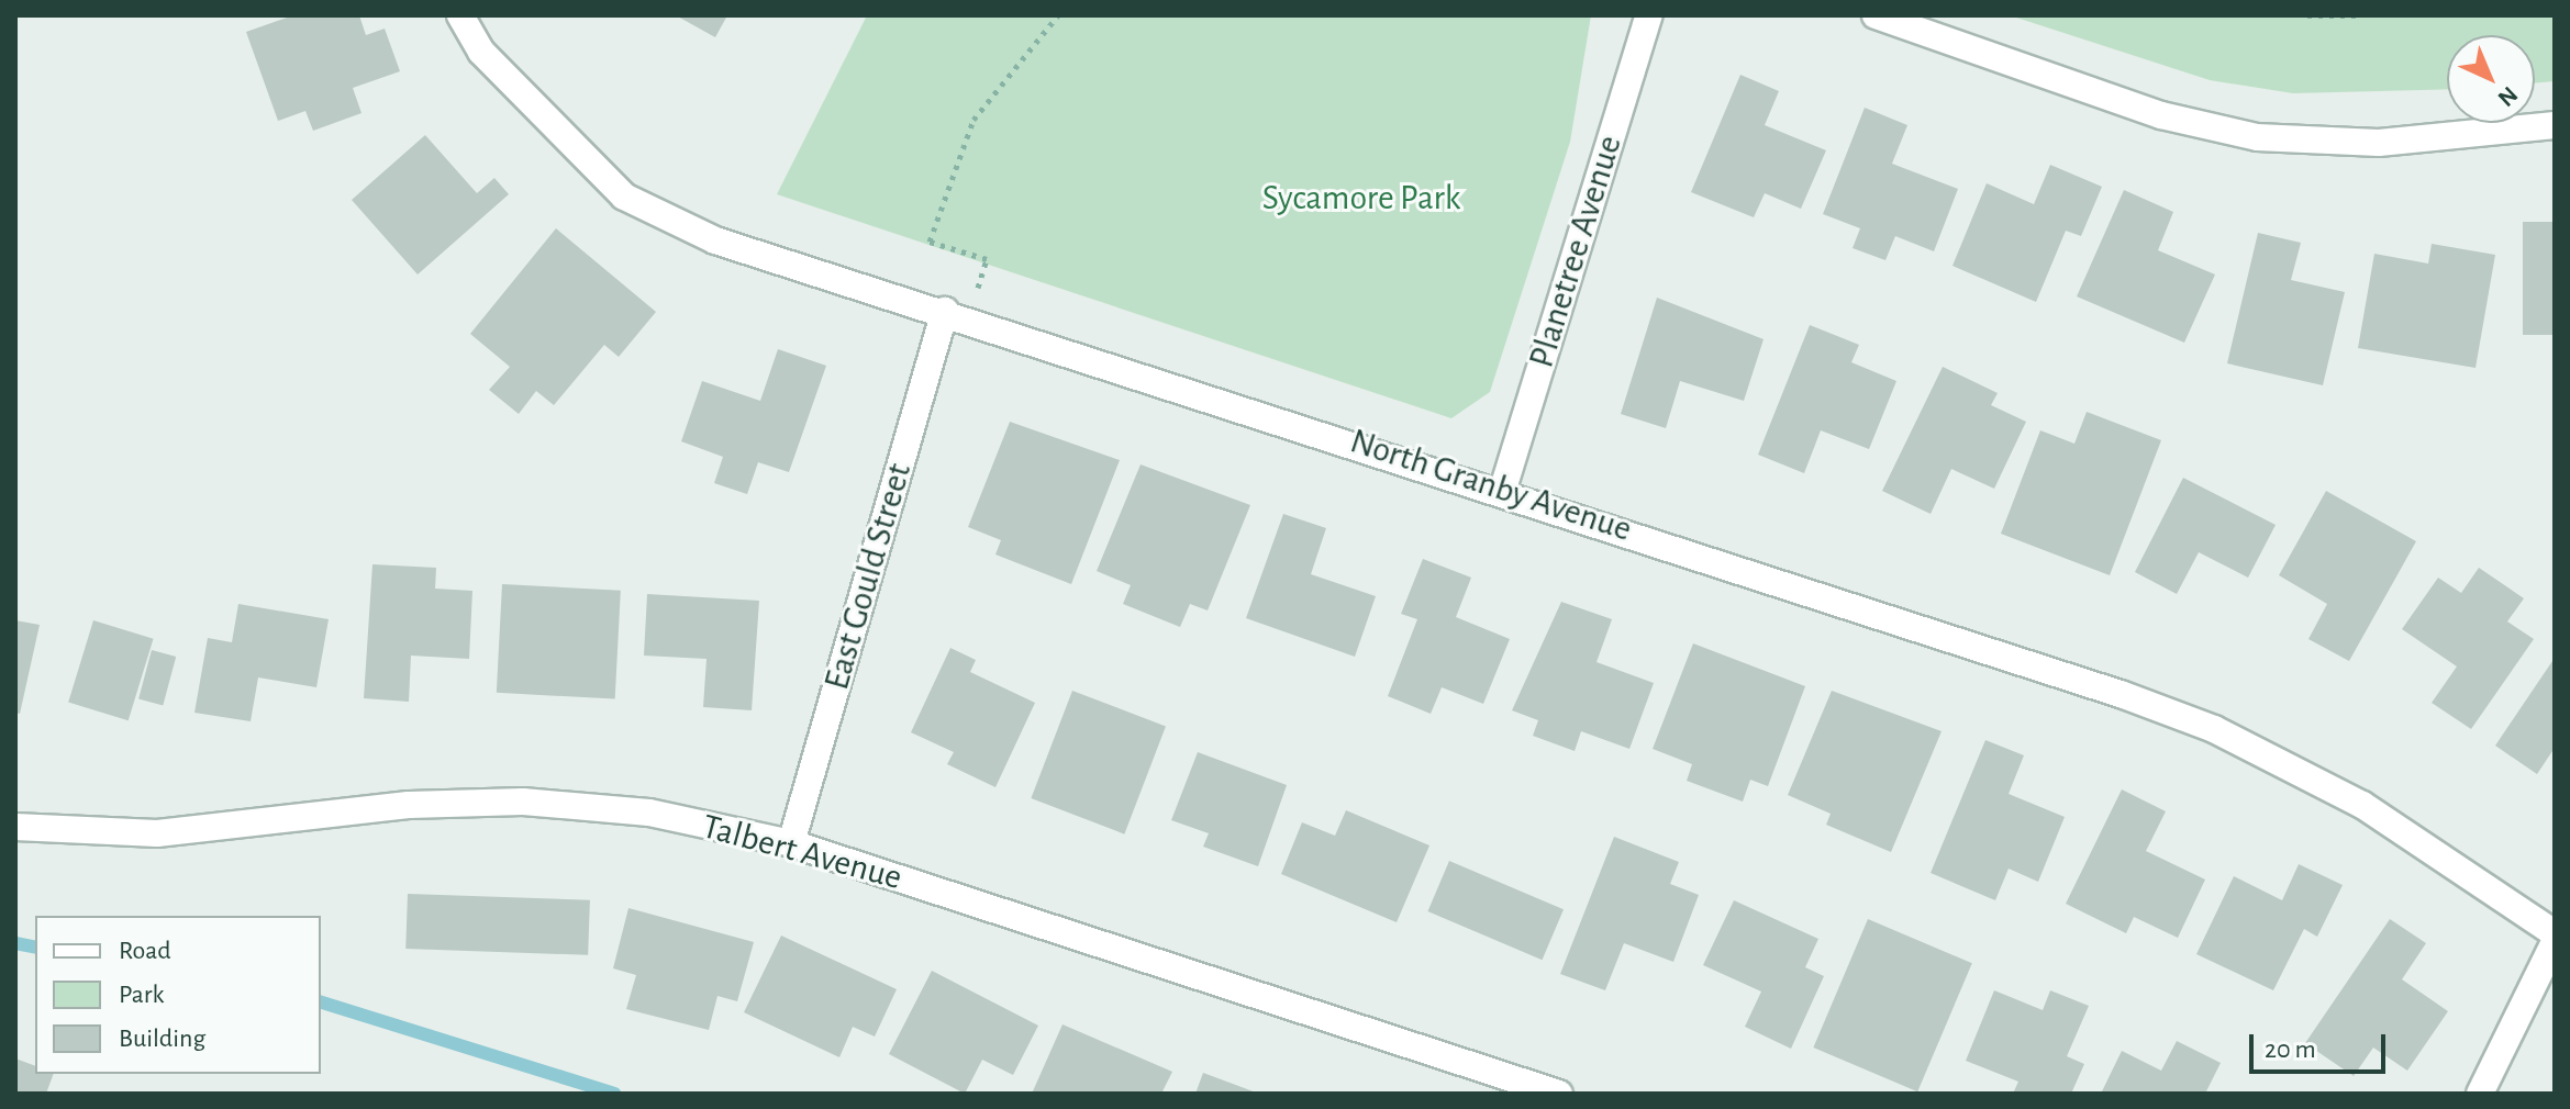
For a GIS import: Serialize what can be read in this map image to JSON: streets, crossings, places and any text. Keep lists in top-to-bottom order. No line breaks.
{"streets":{"street":["Planetree Avenue","North Granby Avenue","East Gould Street","Talbert Avenue"]},"crossings":[["Planetree Avenue","North Granby Avenue"],["North Granby Avenue","East Gould Street"],["East Gould Street","Talbert Avenue"]],"parks":["Sycamore Park"],"legend":["Road","Park","Building"],"scale_bar":"20 m","north":"bottom right"}
